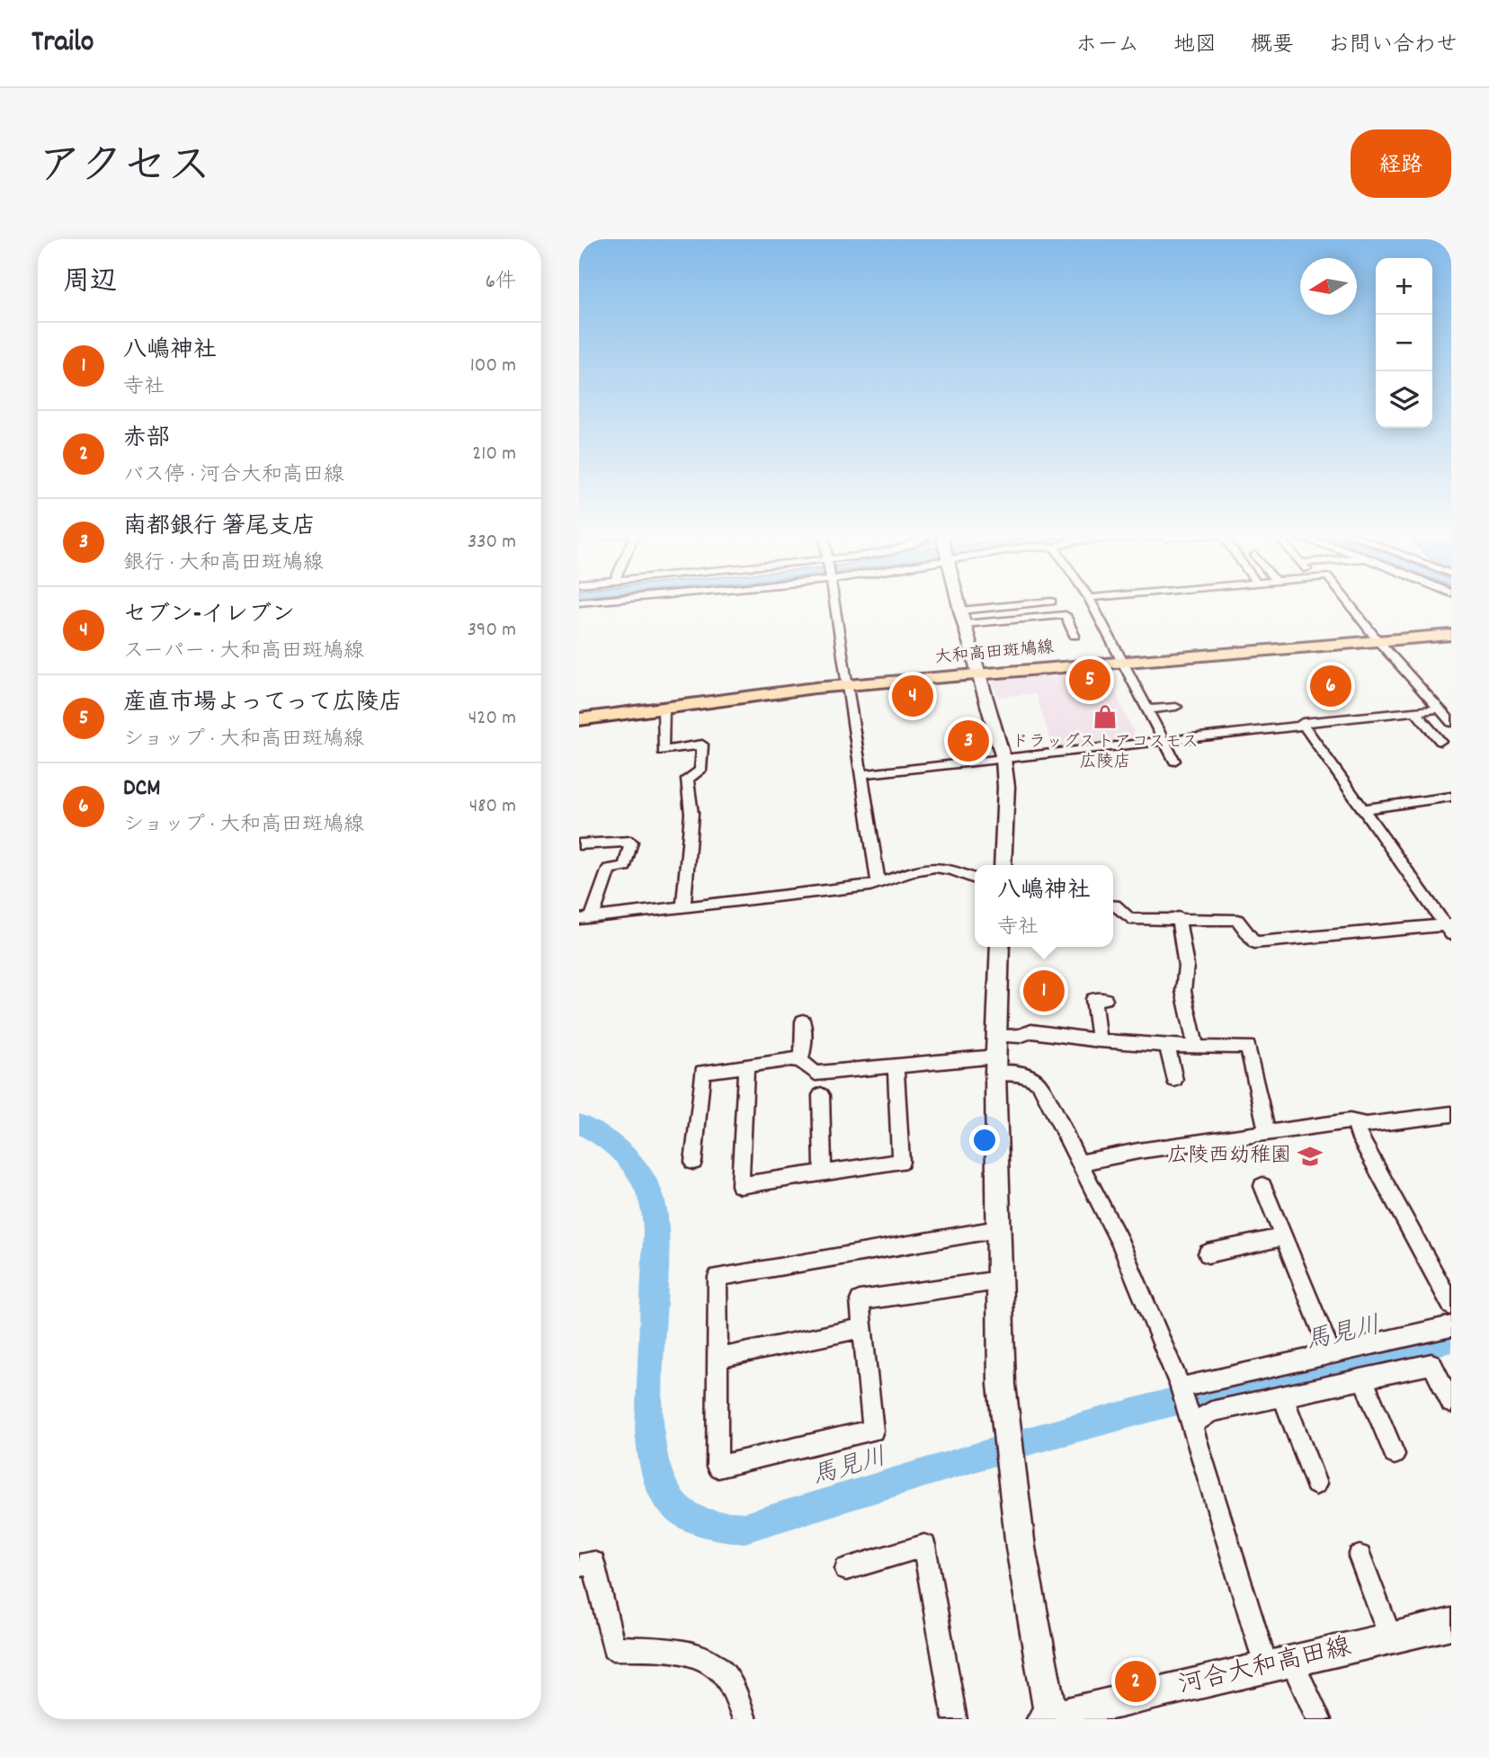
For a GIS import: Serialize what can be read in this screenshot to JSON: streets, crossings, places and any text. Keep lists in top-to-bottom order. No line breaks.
{"streets":{"main road":["大和高田斑鳩線"],"street":["河合大和高田線"]},"water":["馬見川"],"places":{"shop":["ドラッグストアコスモス 広陵店"],"school or university":["広陵西幼稚園"]},"north":"left","page":{"header":"Trailo","nav":["ホーム","地図","概要","お問い合わせ"],"title":"アクセス","buttons":"経路","heading":["周辺","6件"],"map_buttons":["+","−"],"list":[{"mark":"1","name":"八嶋神社","note":"寺社","value":"100 m"},{"mark":"2","name":"赤部","note":"バス停 · 河合大和高田線","value":"210 m"},{"mark":"3","name":"南都銀行 箸尾支店","note":"銀行 · 大和高田斑鳩線","value":"330 m"},{"mark":"4","name":"セブン-イレブン","note":"スーパー · 大和高田斑鳩線","value":"390 m"},{"mark":"5","name":"産直市場よってって広陵店","note":"ショップ · 大和高田斑鳩線","value":"420 m"},{"mark":"6","name":"DCM","note":"ショップ · 大和高田斑鳩線","value":"480 m"}],"pins":["5","6","4","3","1","2"],"popup":["八嶋神社","寺社"]}}
